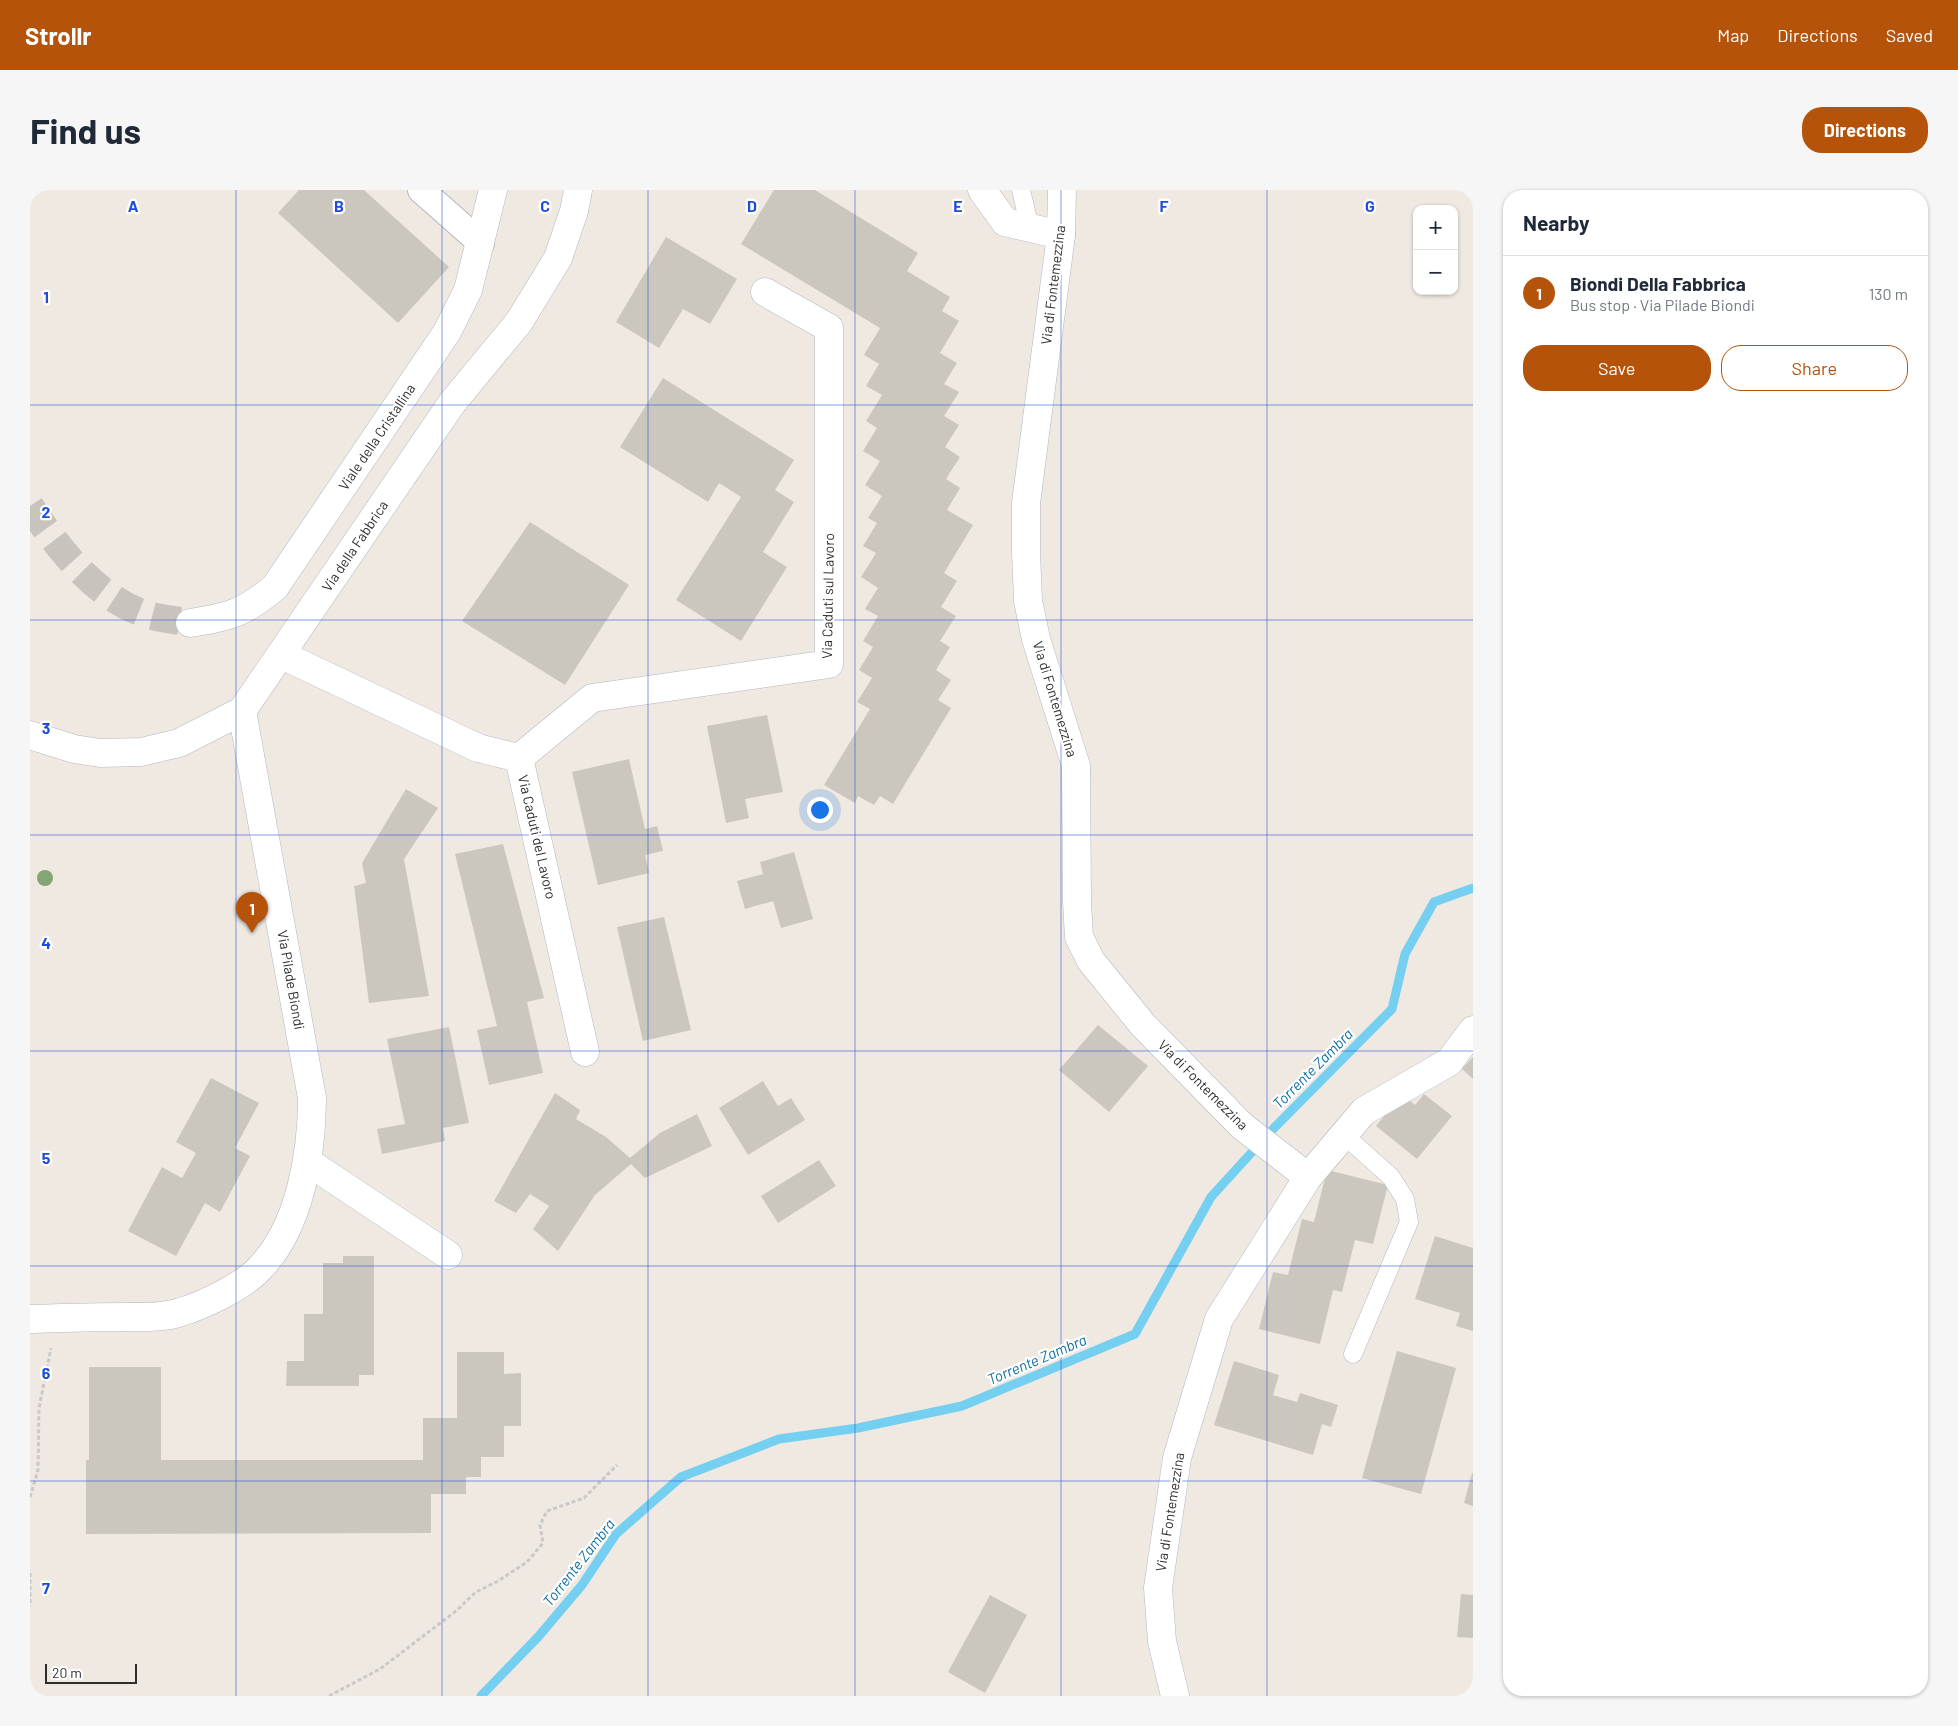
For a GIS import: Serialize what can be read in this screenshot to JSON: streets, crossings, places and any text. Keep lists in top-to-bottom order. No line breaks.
{"streets":{"street":["Via di Fontemezzina","Viale della Cristallina","Via della Fabbrica","Via Caduti sul Lavoro","Via Caduti del Lavoro","Via Pilade Biondi"]},"crossings":[["Via della Fabbrica","Via Caduti del Lavoro"],["Via della Fabbrica","Via Pilade Biondi"],["Via Caduti sul Lavoro","Via Caduti del Lavoro"]],"water":["Torrente Zambra"],"scale_bar":"20 m","page":{"header":"Strollr","nav":["Map","Directions","Saved"],"buttons":["Directions",["Save","Share"]],"title":"Find us","heading":"Nearby","map_buttons":["+","−"],"list":[{"mark":"1","name":"Biondi Della Fabbrica","note":"Bus stop · Via Pilade Biondi","value":"130 m"}],"pins":"1","scale":"20 m"},"grid":{"columns":["A","B","C","D","E","F","G"],"rows":["1","2","3","4","5","6","7"]}}
